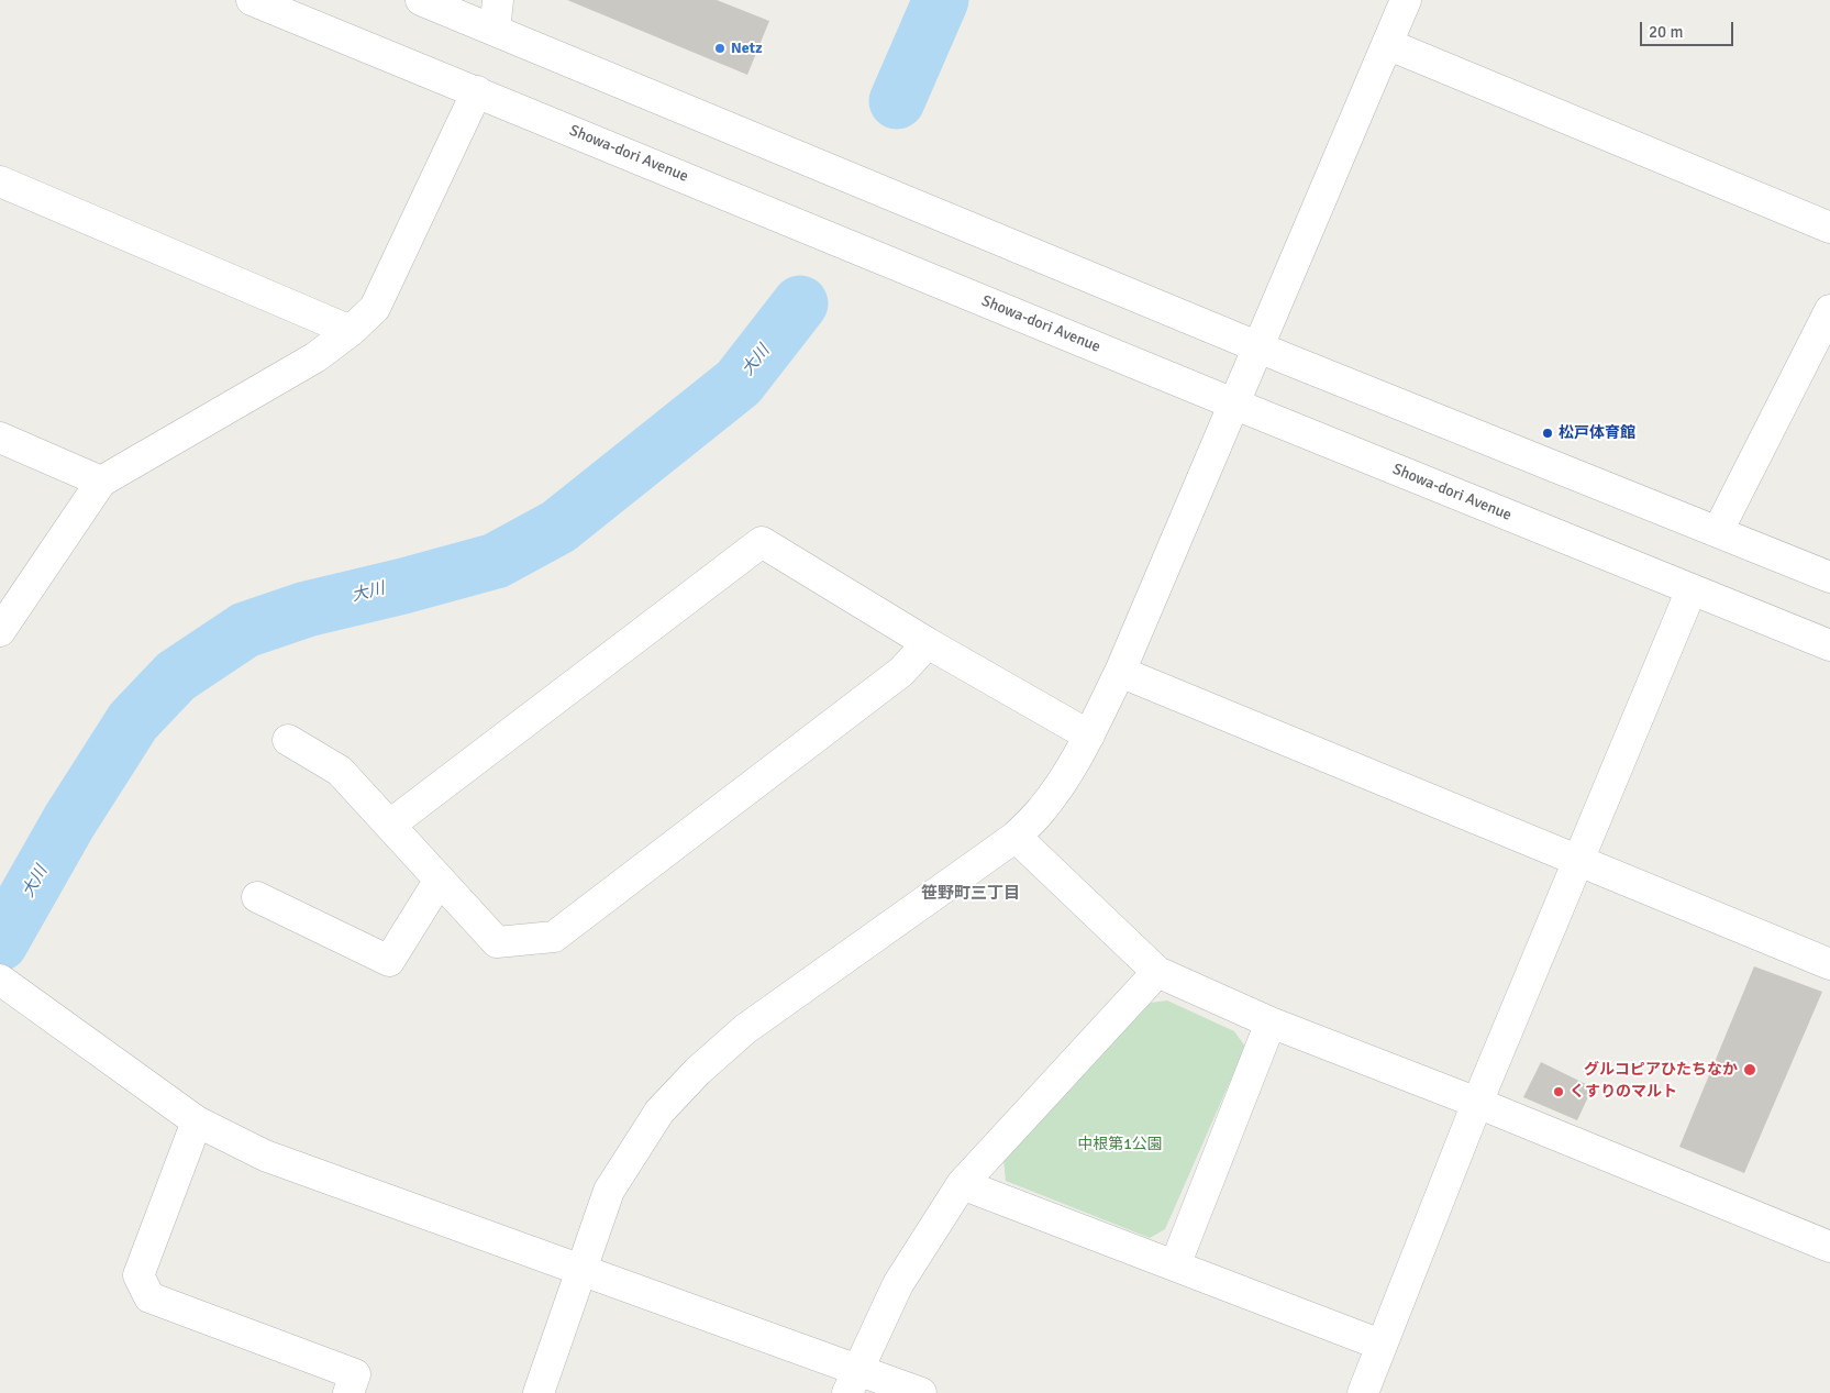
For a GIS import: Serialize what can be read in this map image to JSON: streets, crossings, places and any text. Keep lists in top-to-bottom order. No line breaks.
{"streets":{"street":["Showa-dori Avenue"]},"districts":["笹野町三丁目"],"water":["大川"],"parks":["中根第1公園"],"places":["Netz","松戸体育館","グルコピアひたちなか","くすりのマルト"],"scale_bar":"20 m"}
